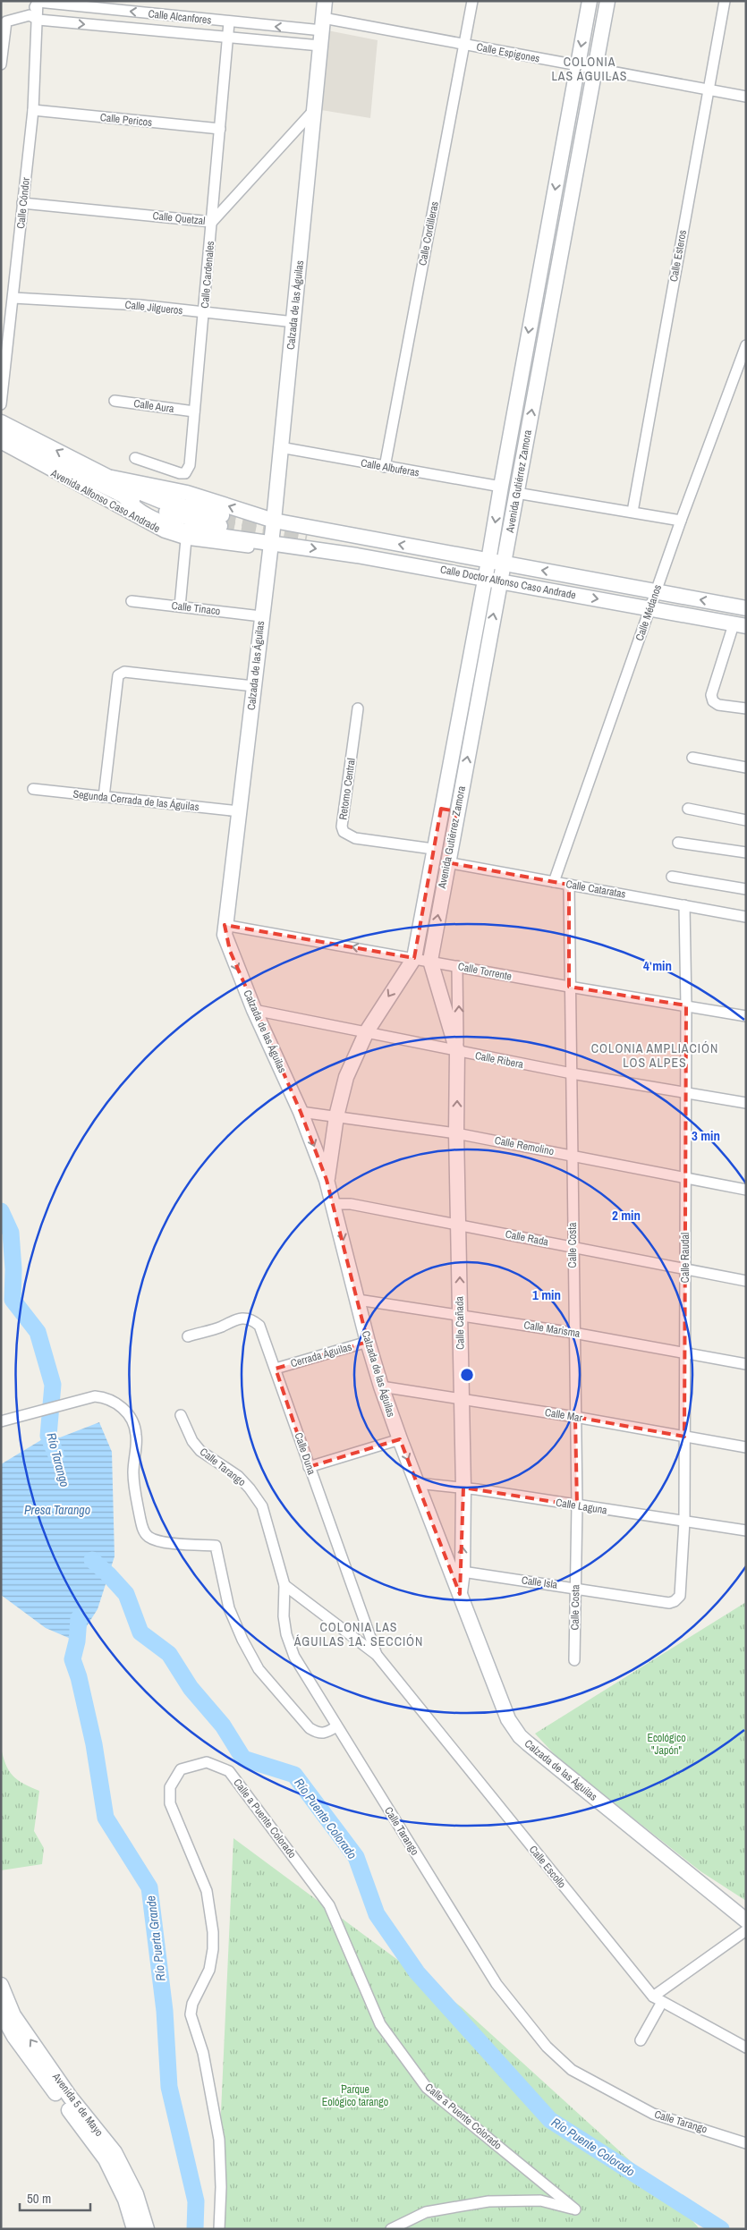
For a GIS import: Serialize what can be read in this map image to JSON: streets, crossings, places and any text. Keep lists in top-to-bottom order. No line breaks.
{"streets":{"street":["Calle Alcanfores","Calle Espigones","Calle Pericos","Calle Cóndor","Calle Quetzal","Calle Cordilleras","Calle Esteros","Calle Cardenales","Calzada de las Águilas","Calle Jilgueros","Calle Aura","Calle Albuferas","Avenida Gutiérrez Zamora","Avenida Alfonso Caso Andrade","Calle Doctor Alfonso Caso Andrade","Calle Tinaco","Calle Médanos","Retorno Central","Segunda Cerrada de las Águilas","Calle Cataratas","Calle Torrente","Calle Ribera","Calle Remolino","Calle Rada","Calle Costa","Calle Raudal","Calle Cañada","Calle Marisma","Cerrada Águilas","Calle Mar","Calle Duna","Calle Tarango","Calle Laguna","Calle Isla","Calle a Puente Colorado","Calle Escollo","Avenida 5 de Mayo"]},"crossings":[["Calle Alcanfores","Calle Espigones"],["Calle Alcanfores","Calle Cóndor"],["Calle Alcanfores","Calle Cardenales"],["Calle Alcanfores","Calzada de las Águilas"],["Calle Espigones","Calle Cordilleras"],["Calle Espigones","Calle Esteros"],["Calle Espigones","Calzada de las Águilas"],["Calle Espigones","Avenida Gutiérrez Zamora"],["Calle Pericos","Calle Cóndor"],["Calle Pericos","Calle Cardenales"],["Calle Cóndor","Calle Quetzal"],["Calle Cóndor","Calle Jilgueros"],["Calle Quetzal","Calle Cardenales"],["Calle Quetzal","Calzada de las Águilas"],["Calle Cordilleras","Calle Albuferas"],["Calle Cardenales","Calle Jilgueros"],["Calle Cardenales","Calle Aura"],["Calzada de las Águilas","Calle Jilgueros"],["Calzada de las Águilas","Calle Albuferas"],["Calzada de las Águilas","Avenida Alfonso Caso Andrade"],["Calzada de las Águilas","Calle Doctor Alfonso Caso Andrade"],["Calzada de las Águilas","Calle Tinaco"],["Calzada de las Águilas","Segunda Cerrada de las Águilas"],["Calzada de las Águilas","Calle Torrente"],["Calzada de las Águilas","Calle Ribera"],["Calzada de las Águilas","Calle Remolino"],["Calzada de las Águilas","Calle Rada"],["Calzada de las Águilas","Calle Cañada"],["Calzada de las Águilas","Calle Marisma"],["Calzada de las Águilas","Cerrada Águilas"],["Calzada de las Águilas","Calle Mar"],["Calzada de las Águilas","Calle Laguna"],["Calle Albuferas","Avenida Gutiérrez Zamora"],["Avenida Gutiérrez Zamora","Calle Doctor Alfonso Caso Andrade"],["Avenida Gutiérrez Zamora","Retorno Central"],["Avenida Gutiérrez Zamora","Calle Cataratas"],["Avenida Gutiérrez Zamora","Calle Torrente"],["Avenida Gutiérrez Zamora","Calle Cañada"],["Avenida Alfonso Caso Andrade","Calle Doctor Alfonso Caso Andrade"],["Calle Doctor Alfonso Caso Andrade","Calle Médanos"],["Calle Médanos","Calle Cataratas"],["Calle Cataratas","Calle Costa"],["Calle Cataratas","Calle Raudal"],["Calle Torrente","Calle Costa"],["Calle Torrente","Calle Raudal"],["Calle Torrente","Calle Cañada"],["Calle Ribera","Calle Costa"],["Calle Ribera","Calle Raudal"],["Calle Ribera","Calle Cañada"],["Calle Remolino","Calle Costa"],["Calle Remolino","Calle Raudal"],["Calle Remolino","Calle Cañada"],["Calle Rada","Calle Costa"],["Calle Rada","Calle Raudal"],["Calle Rada","Calle Cañada"],["Calle Costa","Calle Marisma"],["Calle Costa","Calle Mar"],["Calle Costa","Calle Laguna"],["Calle Costa","Calle Isla"],["Calle Raudal","Calle Marisma"],["Calle Raudal","Calle Mar"],["Calle Raudal","Calle Laguna"],["Calle Raudal","Calle Isla"],["Calle Cañada","Calle Marisma"],["Calle Cañada","Calle Mar"],["Calle Cañada","Calle Laguna"],["Calle Cañada","Calle Isla"],["Cerrada Águilas","Calle Duna"],["Calle Duna","Calle Escollo"]],"one_way":["Calle Torrente"],"districts":["COLONIA LAS ÁGUILAS","COLONIA AMPLIACIÓN LOS ALPES","COLONIA LAS ÁGUILAS 1A. SECCIÓN"],"water":["Río Tarango","Presa Tarango","Río Puente Colorado","Río Puerta Grande"],"parks":["Ecológico \"Japón\"","´Parque Eológico tarango"],"scale_bar":"50 m","rings":["4 min","3 min","2 min","1 min"]}
